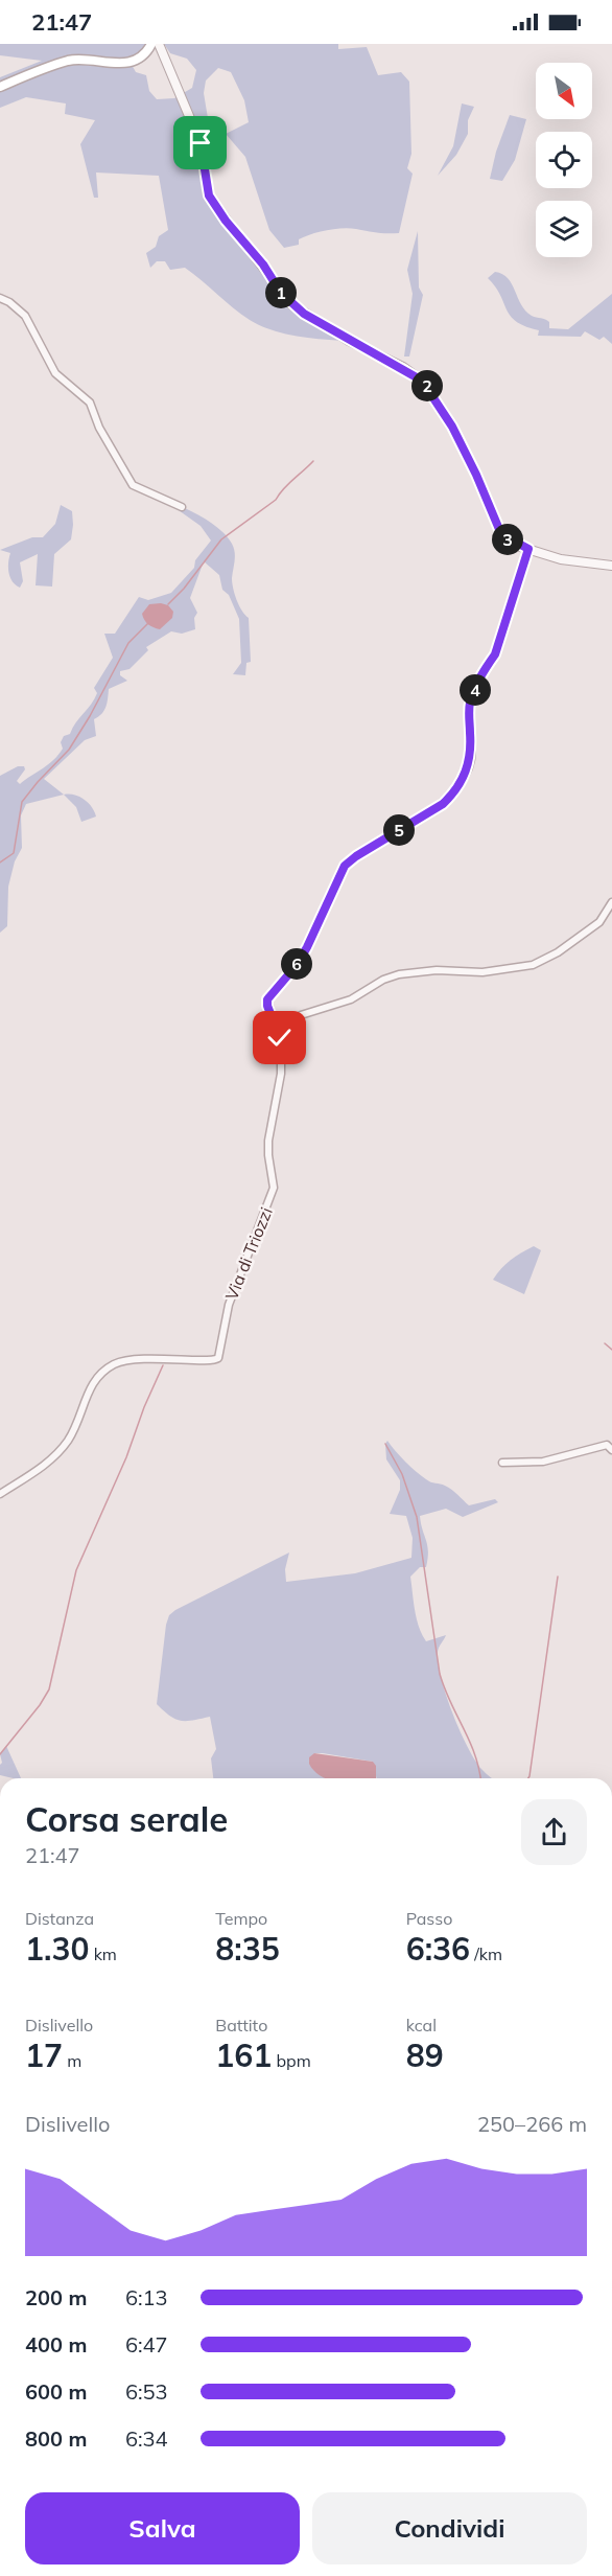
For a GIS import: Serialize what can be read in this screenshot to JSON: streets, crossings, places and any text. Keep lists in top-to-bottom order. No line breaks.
{"streets":{"street":["Via di Triozzi"]},"north":"bottom right","page":{"status":"21:47","pins":["1","2","3","4","5","6"],"heading":["Corsa serale","21:47"],"stats":[["Distanza","1.30 km"],["Tempo","8:35"],["Passo","6:36 /km"],["Dislivello","17 m"],["Battito","161 bpm"],["kcal","89"]],"chart":["Dislivello","250–266 m"],"list":[{"name":"200 m","note":"6:13"},{"name":"400 m","note":"6:47"},{"name":"600 m","note":"6:53"},{"name":"800 m","note":"6:34"}],"buttons":["Salva","Condividi"]}}
